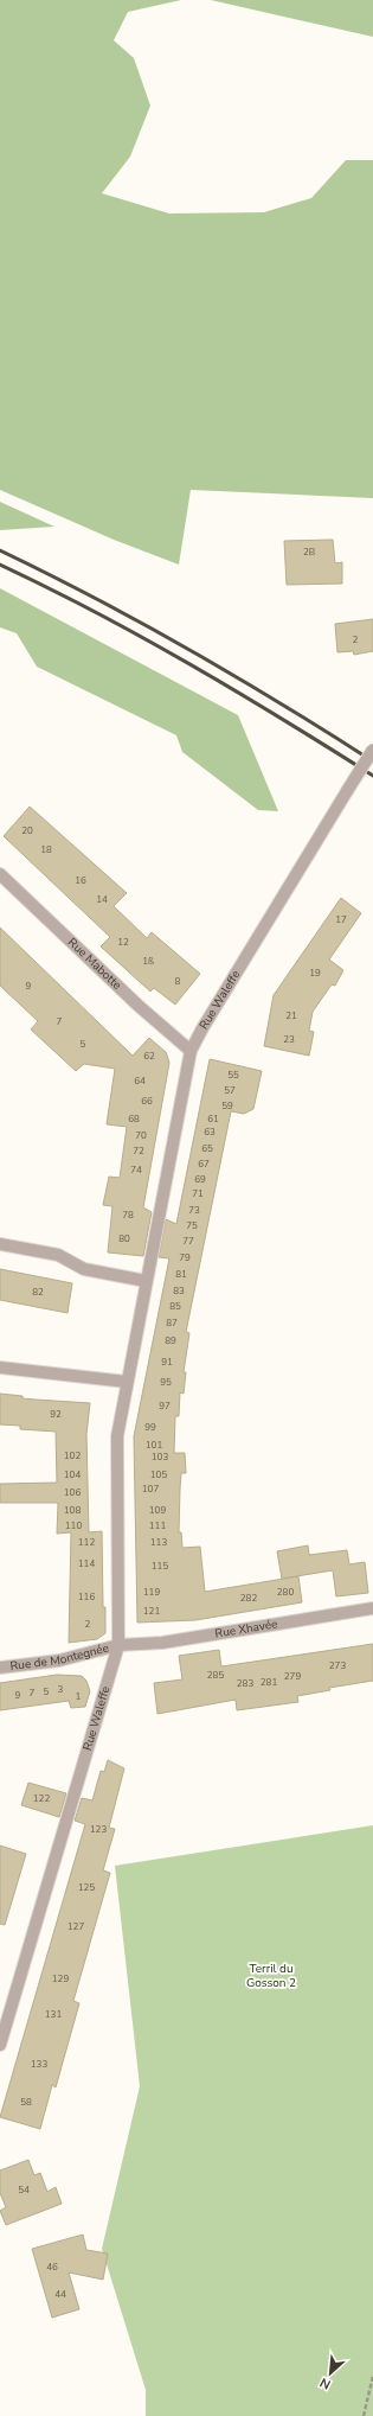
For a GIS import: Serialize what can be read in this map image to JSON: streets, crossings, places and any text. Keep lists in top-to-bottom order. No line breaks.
{"streets":{"street":["Rue Mabotte","Rue Waleffe","Rue Xhavée","Rue de Montegnée"]},"crossings":[["Rue Mabotte","Rue Waleffe"],["Rue Waleffe","Rue Xhavée"],["Rue Waleffe","Rue de Montegnée"],["Rue Xhavée","Rue de Montegnée"]],"parks":["Terril du Gosson 2"],"house_numbers":["2B","2","20","18","16","14","17","12","1ß","19","8","9","21","7","23","5","62","55","64","57","66","59","68","61","63","70","65","72","67","74","69","71","73","78","75","80","77","79","81","83","82","85","87","89","91","95","97","92","99","101","102","103","104","105","107","106","108","109","110","111","112","113","114","115","119","280","116","282","121","2","273","285","279","281","283","3","5","7","9","1","122","123","125","127","129","131","133","58","54","46","44"],"north":"bottom left"}
